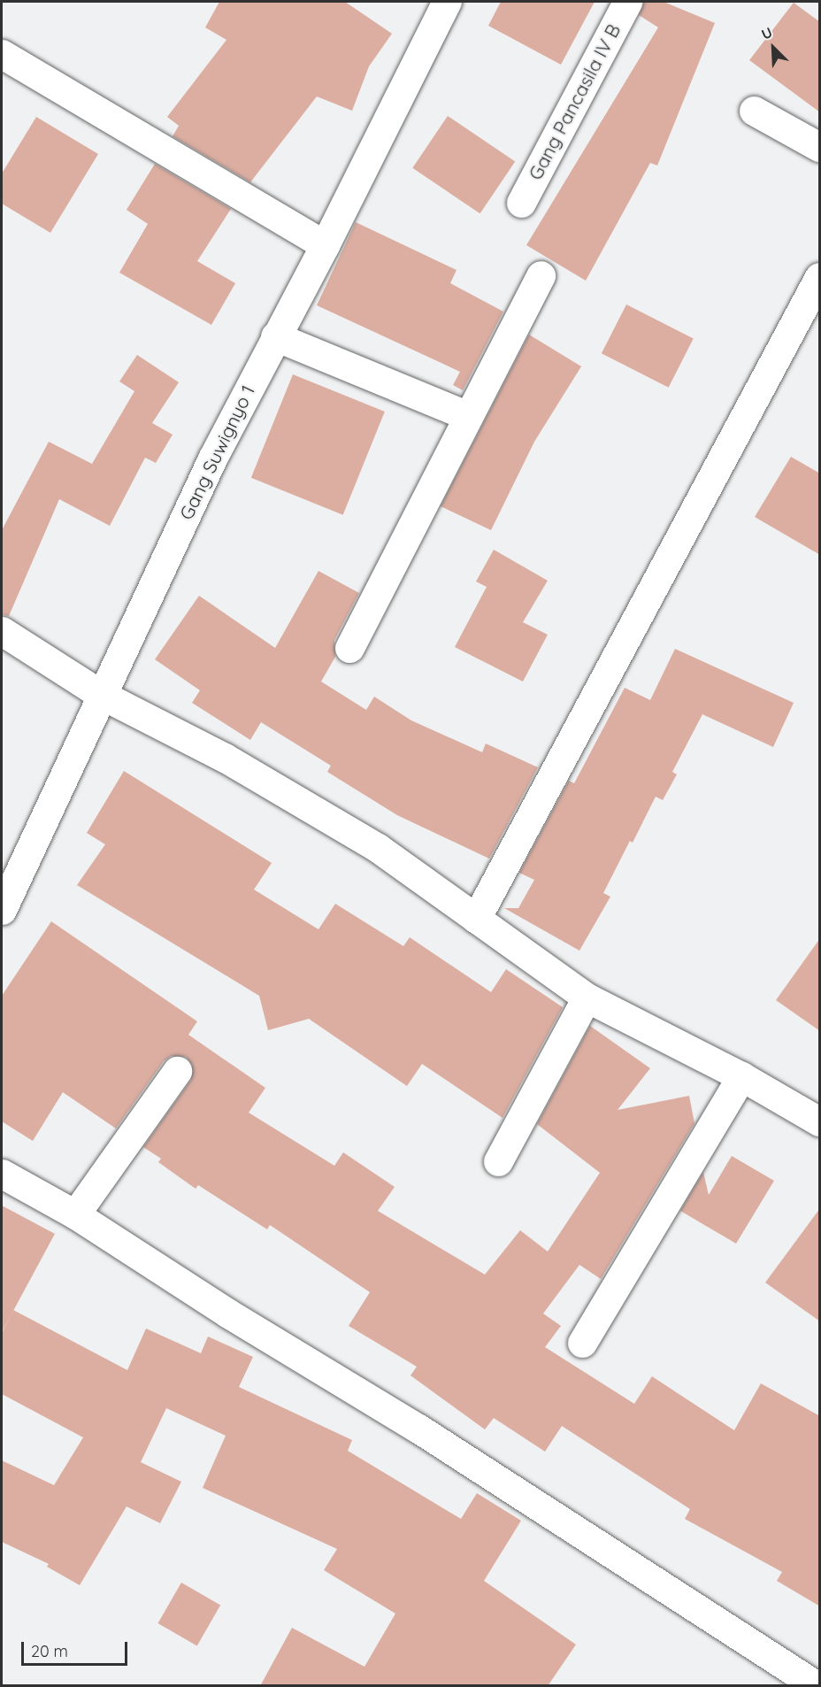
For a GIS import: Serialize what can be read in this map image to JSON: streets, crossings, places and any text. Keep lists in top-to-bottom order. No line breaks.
{"streets":{"street":["Gang Pancasila IV B","Gang Suwignyo 1"]},"scale_bar":"20 m","north":"top left"}
